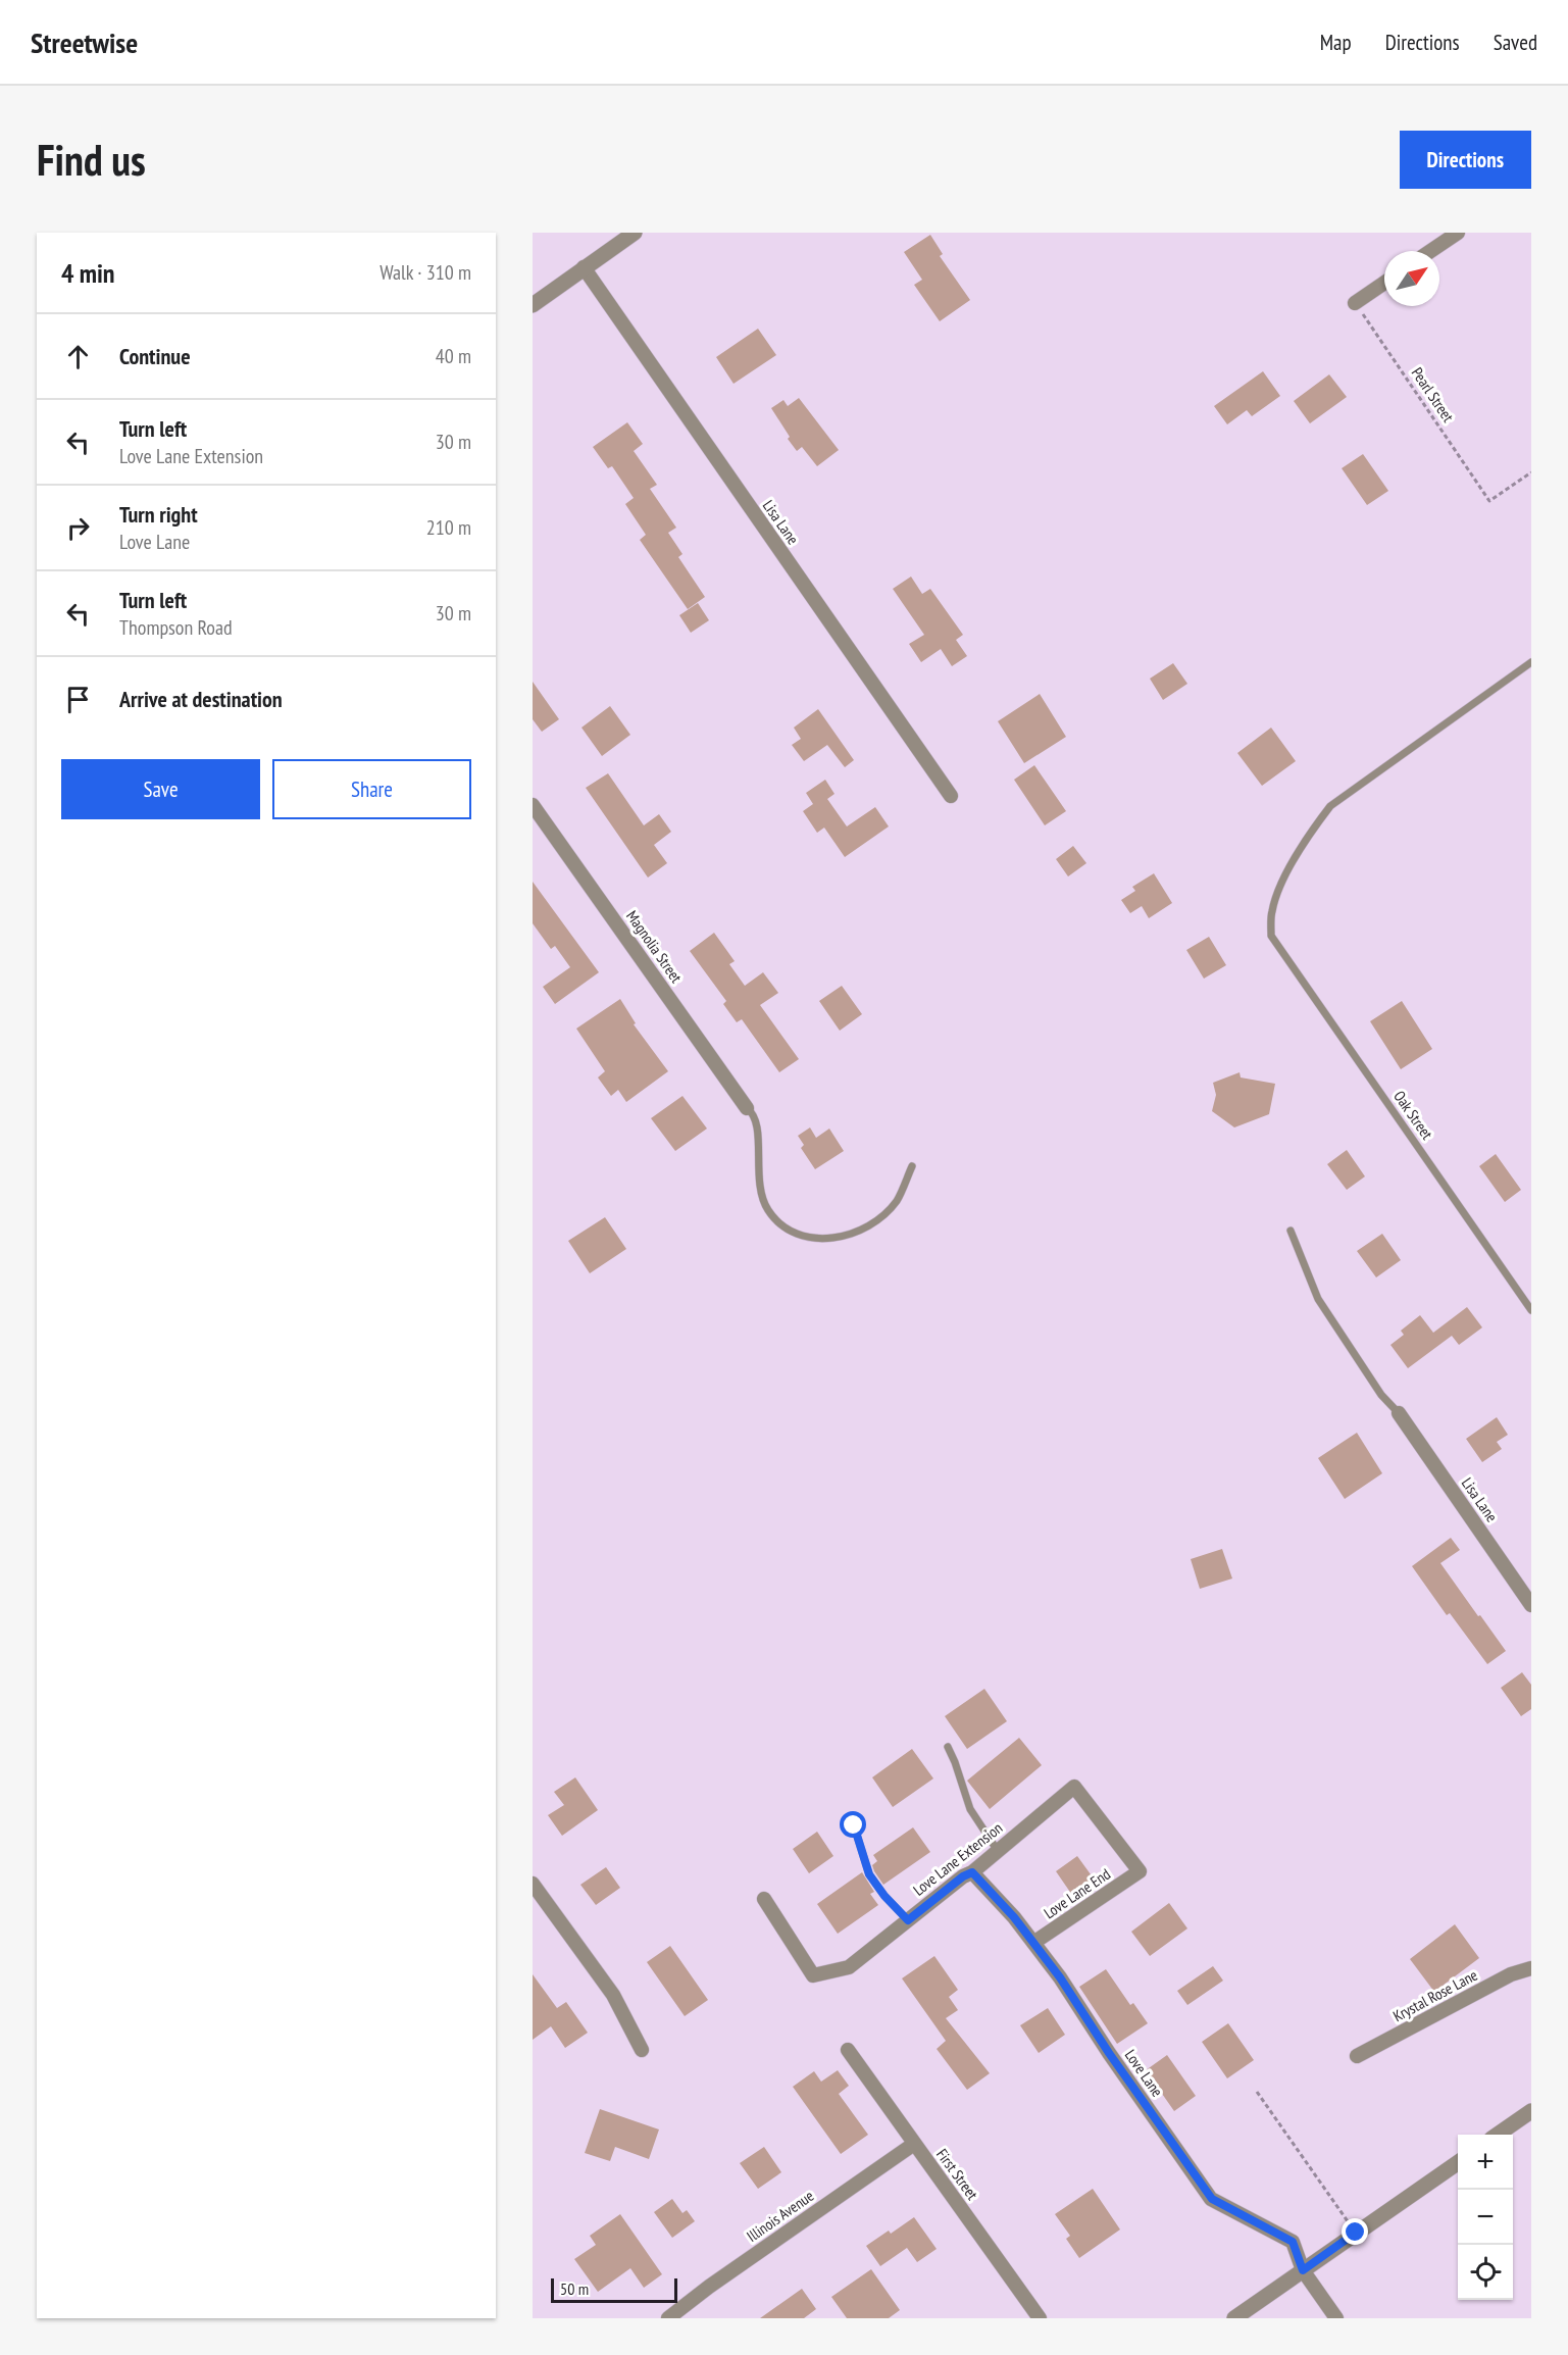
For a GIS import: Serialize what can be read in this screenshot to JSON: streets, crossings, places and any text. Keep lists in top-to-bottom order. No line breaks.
{"streets":{"street":["Lisa Lane","Magnolia Street","Love Lane Extension","Love Lane End","Krystal Rose Lane","Love Lane","First Street","Illinois Avenue"],"lane":["Oak Street"],"path":["Pearl Street"]},"crossings":[["Love Lane Extension","Love Lane End"],["Love Lane Extension","Love Lane"],["Love Lane End","Love Lane"],["First Street","Illinois Avenue"]],"scale_bar":"50 m","north":"top right","page":{"header":"Streetwise","nav":["Map","Directions","Saved"],"buttons":["Directions",["Save","Share"]],"title":"Find us","heading":["4 min","Walk · 310 m"],"list":[["Continue","40 m"],["Turn left","Love Lane Extension","30 m"],["Turn right","Love Lane","210 m"],["Turn left","Thompson Road","30 m"],"Arrive at destination"],"map_buttons":["+","−"],"scale":"50 m"}}
